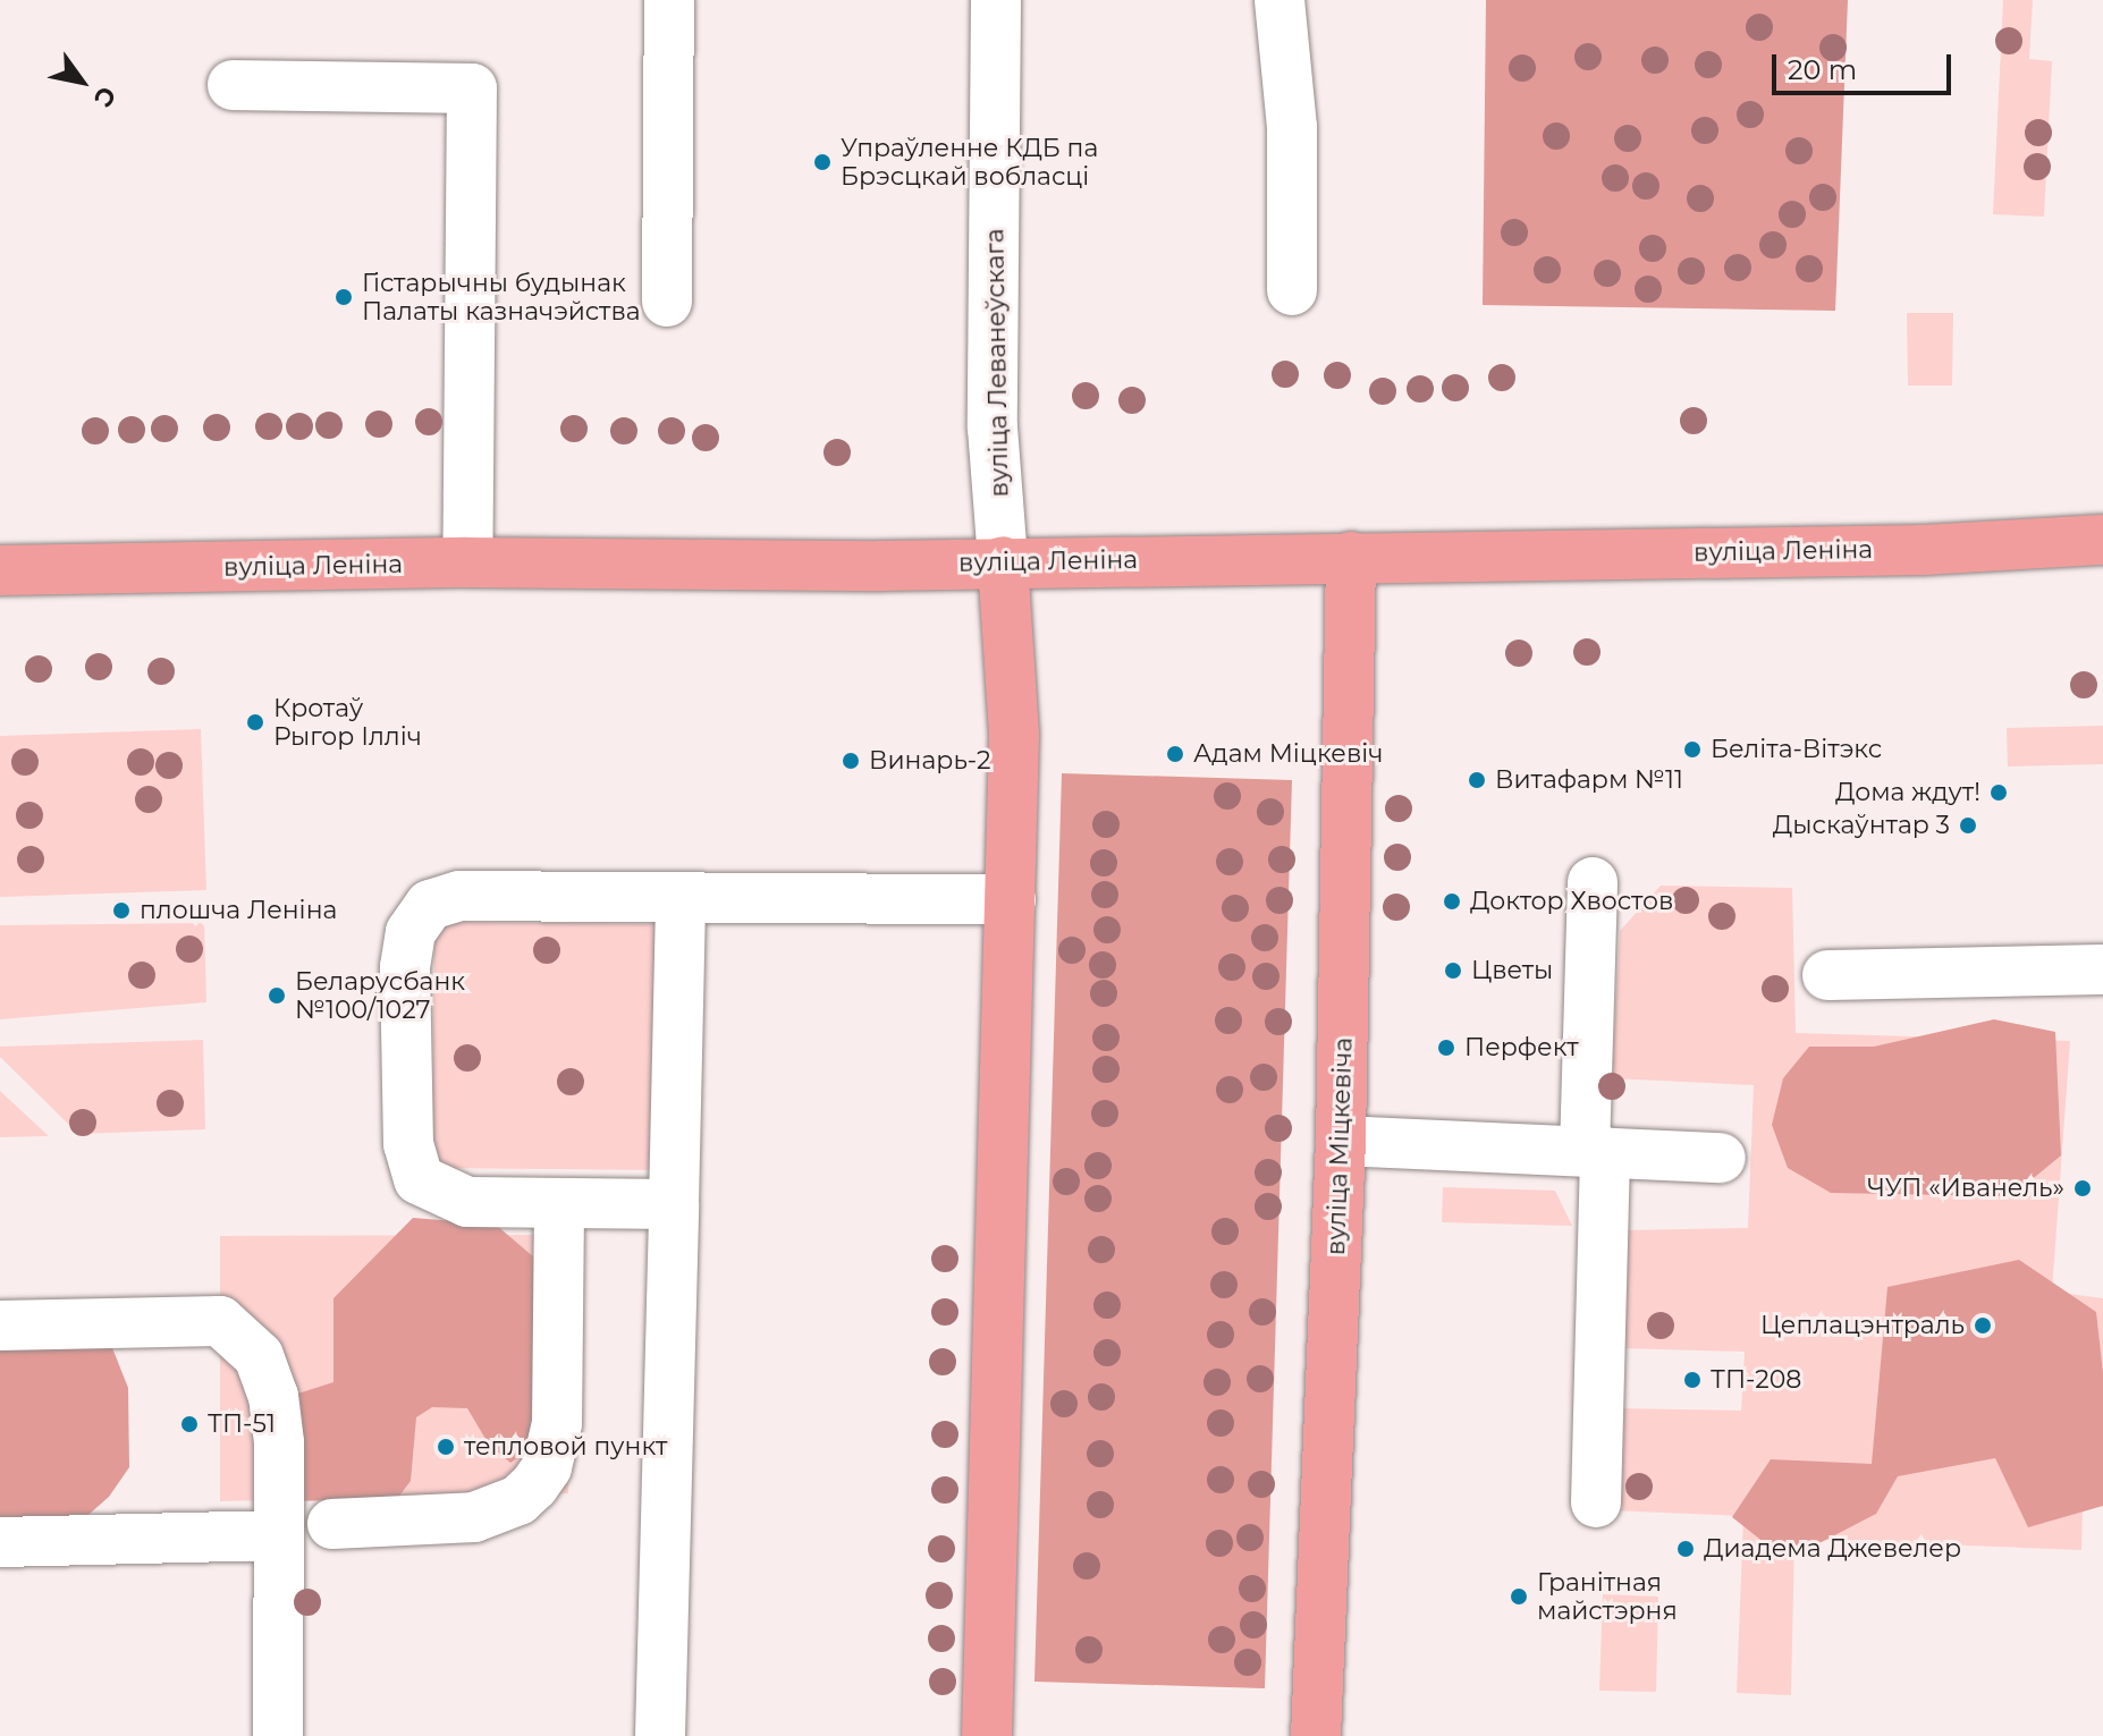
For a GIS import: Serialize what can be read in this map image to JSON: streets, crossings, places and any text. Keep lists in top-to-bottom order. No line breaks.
{"streets":{"main road":["вуліца Леніна","вуліца Міцкевіча"],"street":["вуліца Леванеўскага"]},"crossings":[["вуліца Леванеўскага","вуліца Леніна"],["вуліца Леніна","вуліца Міцкевіча"]],"places":["Упраўленне КДБ па Брэсцкай вобласці","Гістарычны будынак Палаты казначэйства","Кротаў Рыгор Ілліч","Беліта-Вітэкс","Адам Міцкевіч","Винарь-2","Витафарм №11","Дома ждут!","Дыскаўнтар 3","Доктор Хвостов","плошча Леніна","Цветы","Беларусбанк №100/1027","Перфект","ЧУП «Иванель»","Цеплацэнтраль","ТП-208","ТП-51","тепловой пункт","Диадема Джевелер","Гранітная майстэрня"],"scale_bar":"20 m","north":"bottom right"}
